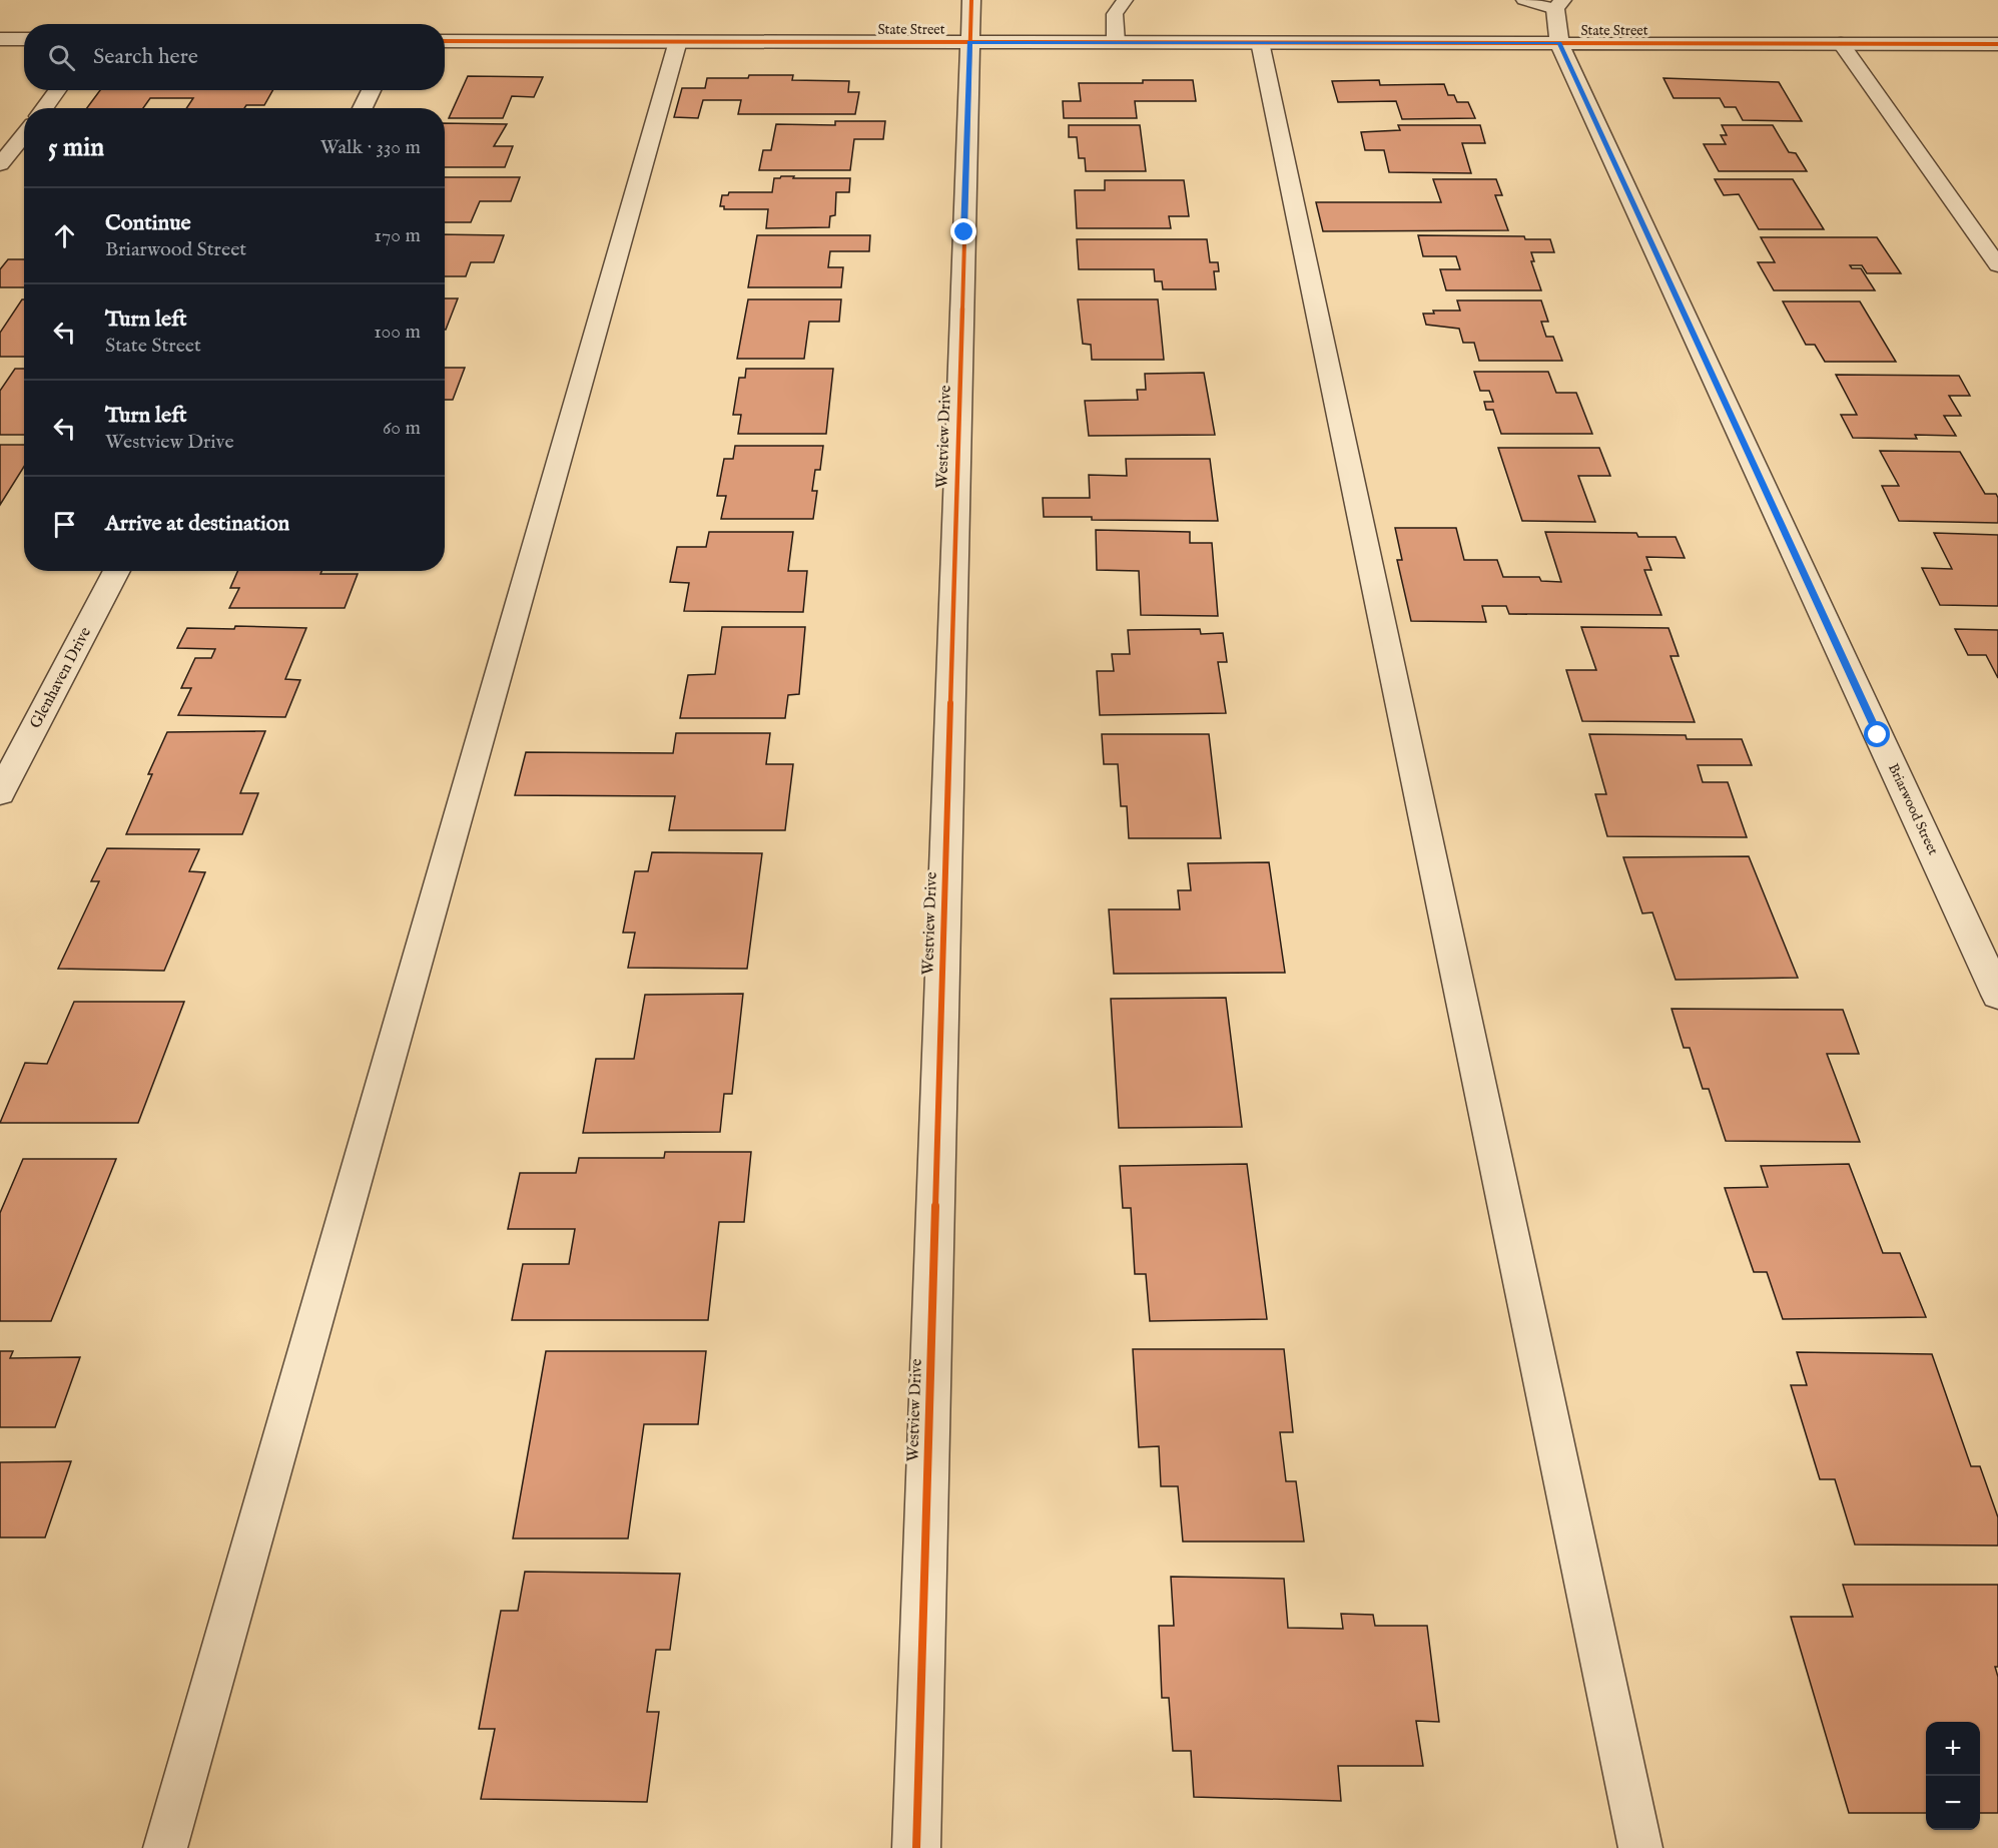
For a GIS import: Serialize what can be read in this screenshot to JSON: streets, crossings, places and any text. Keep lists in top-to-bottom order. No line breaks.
{"streets":{"street":["State Street","Westview Drive","Glenhaven Drive","Briarwood Street"]},"crossings":[["State Street","Westview Drive"],["State Street","Briarwood Street"]],"page":{"search":"Search here","heading":["5 min","Walk · 330 m"],"list":[["Continue","Briarwood Street","170 m"],["Turn left","State Street","100 m"],["Turn left","Westview Drive","60 m"],"Arrive at destination"],"map_buttons":["+","−"]}}
